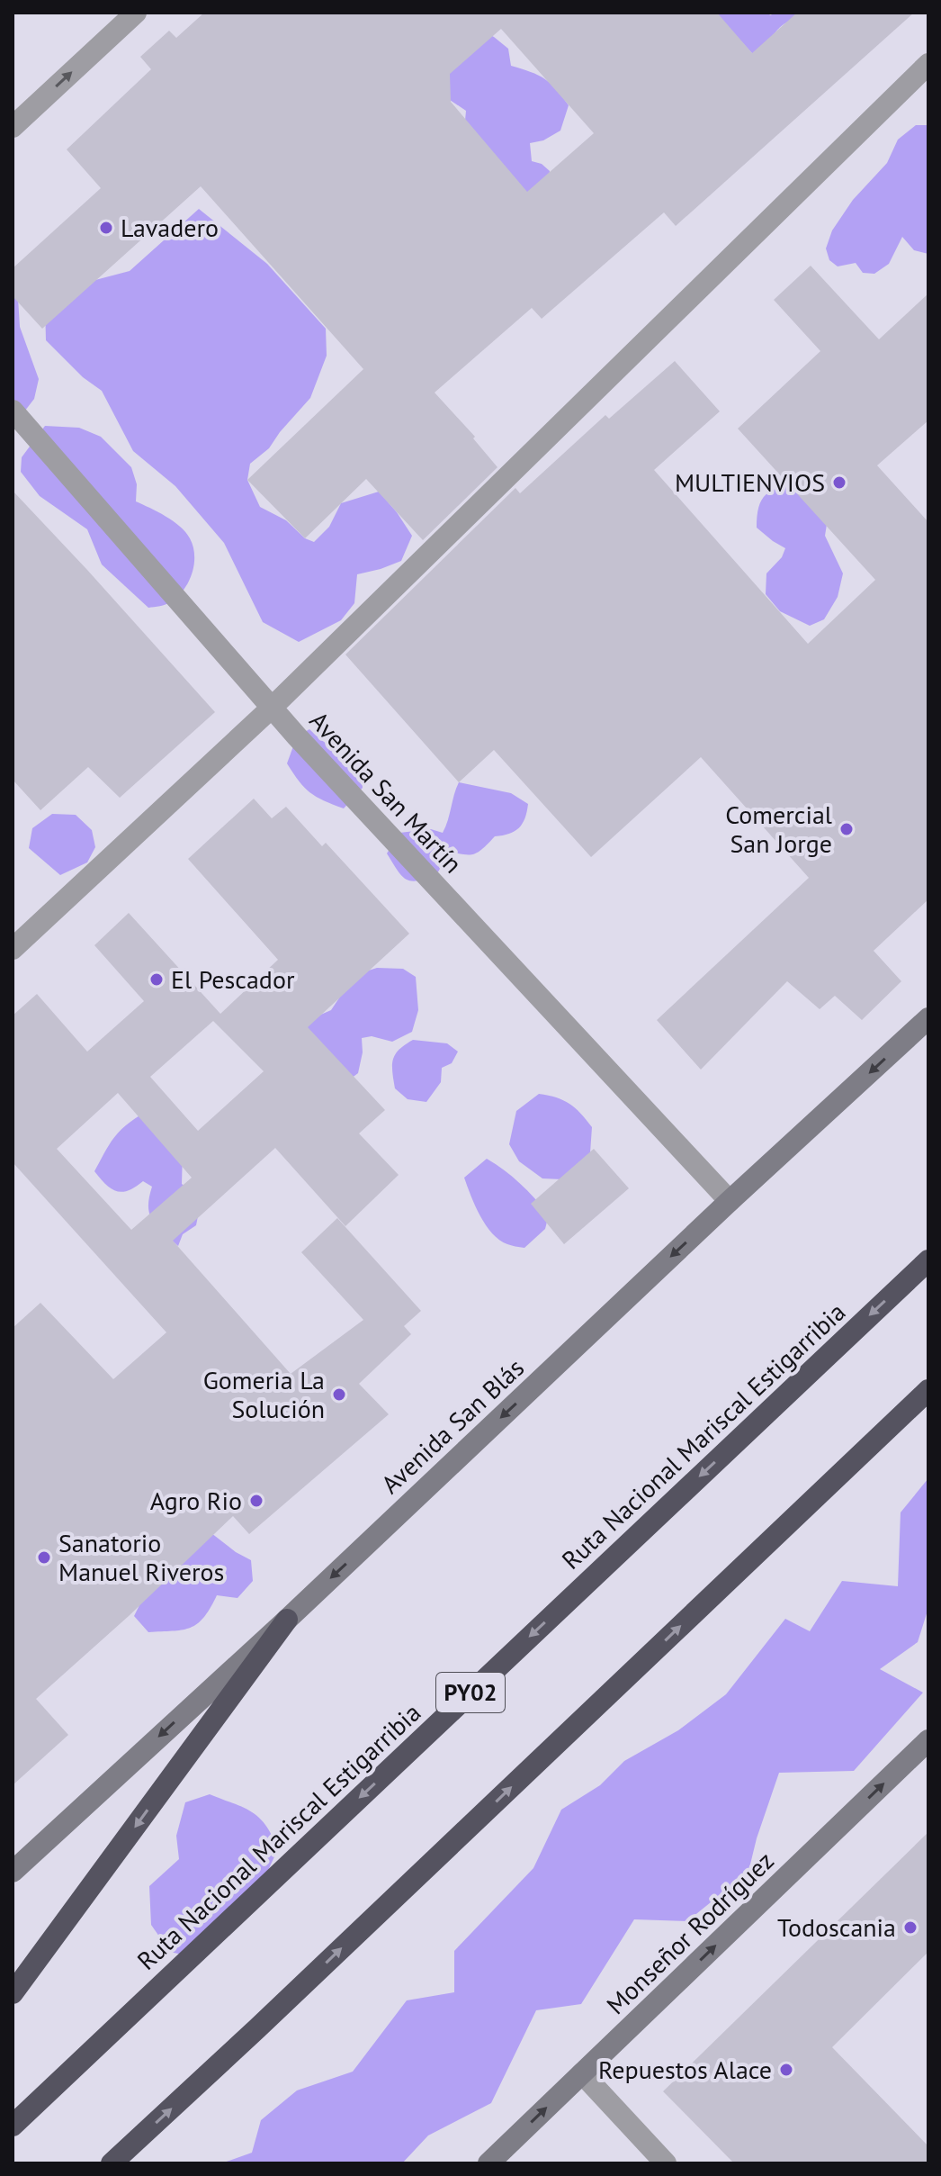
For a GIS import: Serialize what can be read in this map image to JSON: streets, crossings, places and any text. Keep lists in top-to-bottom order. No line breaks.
{"streets":{"highway":["Ruta Nacional Mariscal Estigarribia","PY02"],"street":["Avenida San Martín","Avenida San Blás","Monseñor Rodríguez"]},"crossings":[["Avenida San Martín","Avenida San Blás"]],"one_way":["Avenida San Blás","Monseñor Rodríguez"],"places":["Lavadero","MULTIENVIOS","Comercial San Jorge","El Pescador","Gomeria La Solución","Agro Rio","Sanatorio Manuel Riveros","Todoscania","Repuestos Alace"]}
